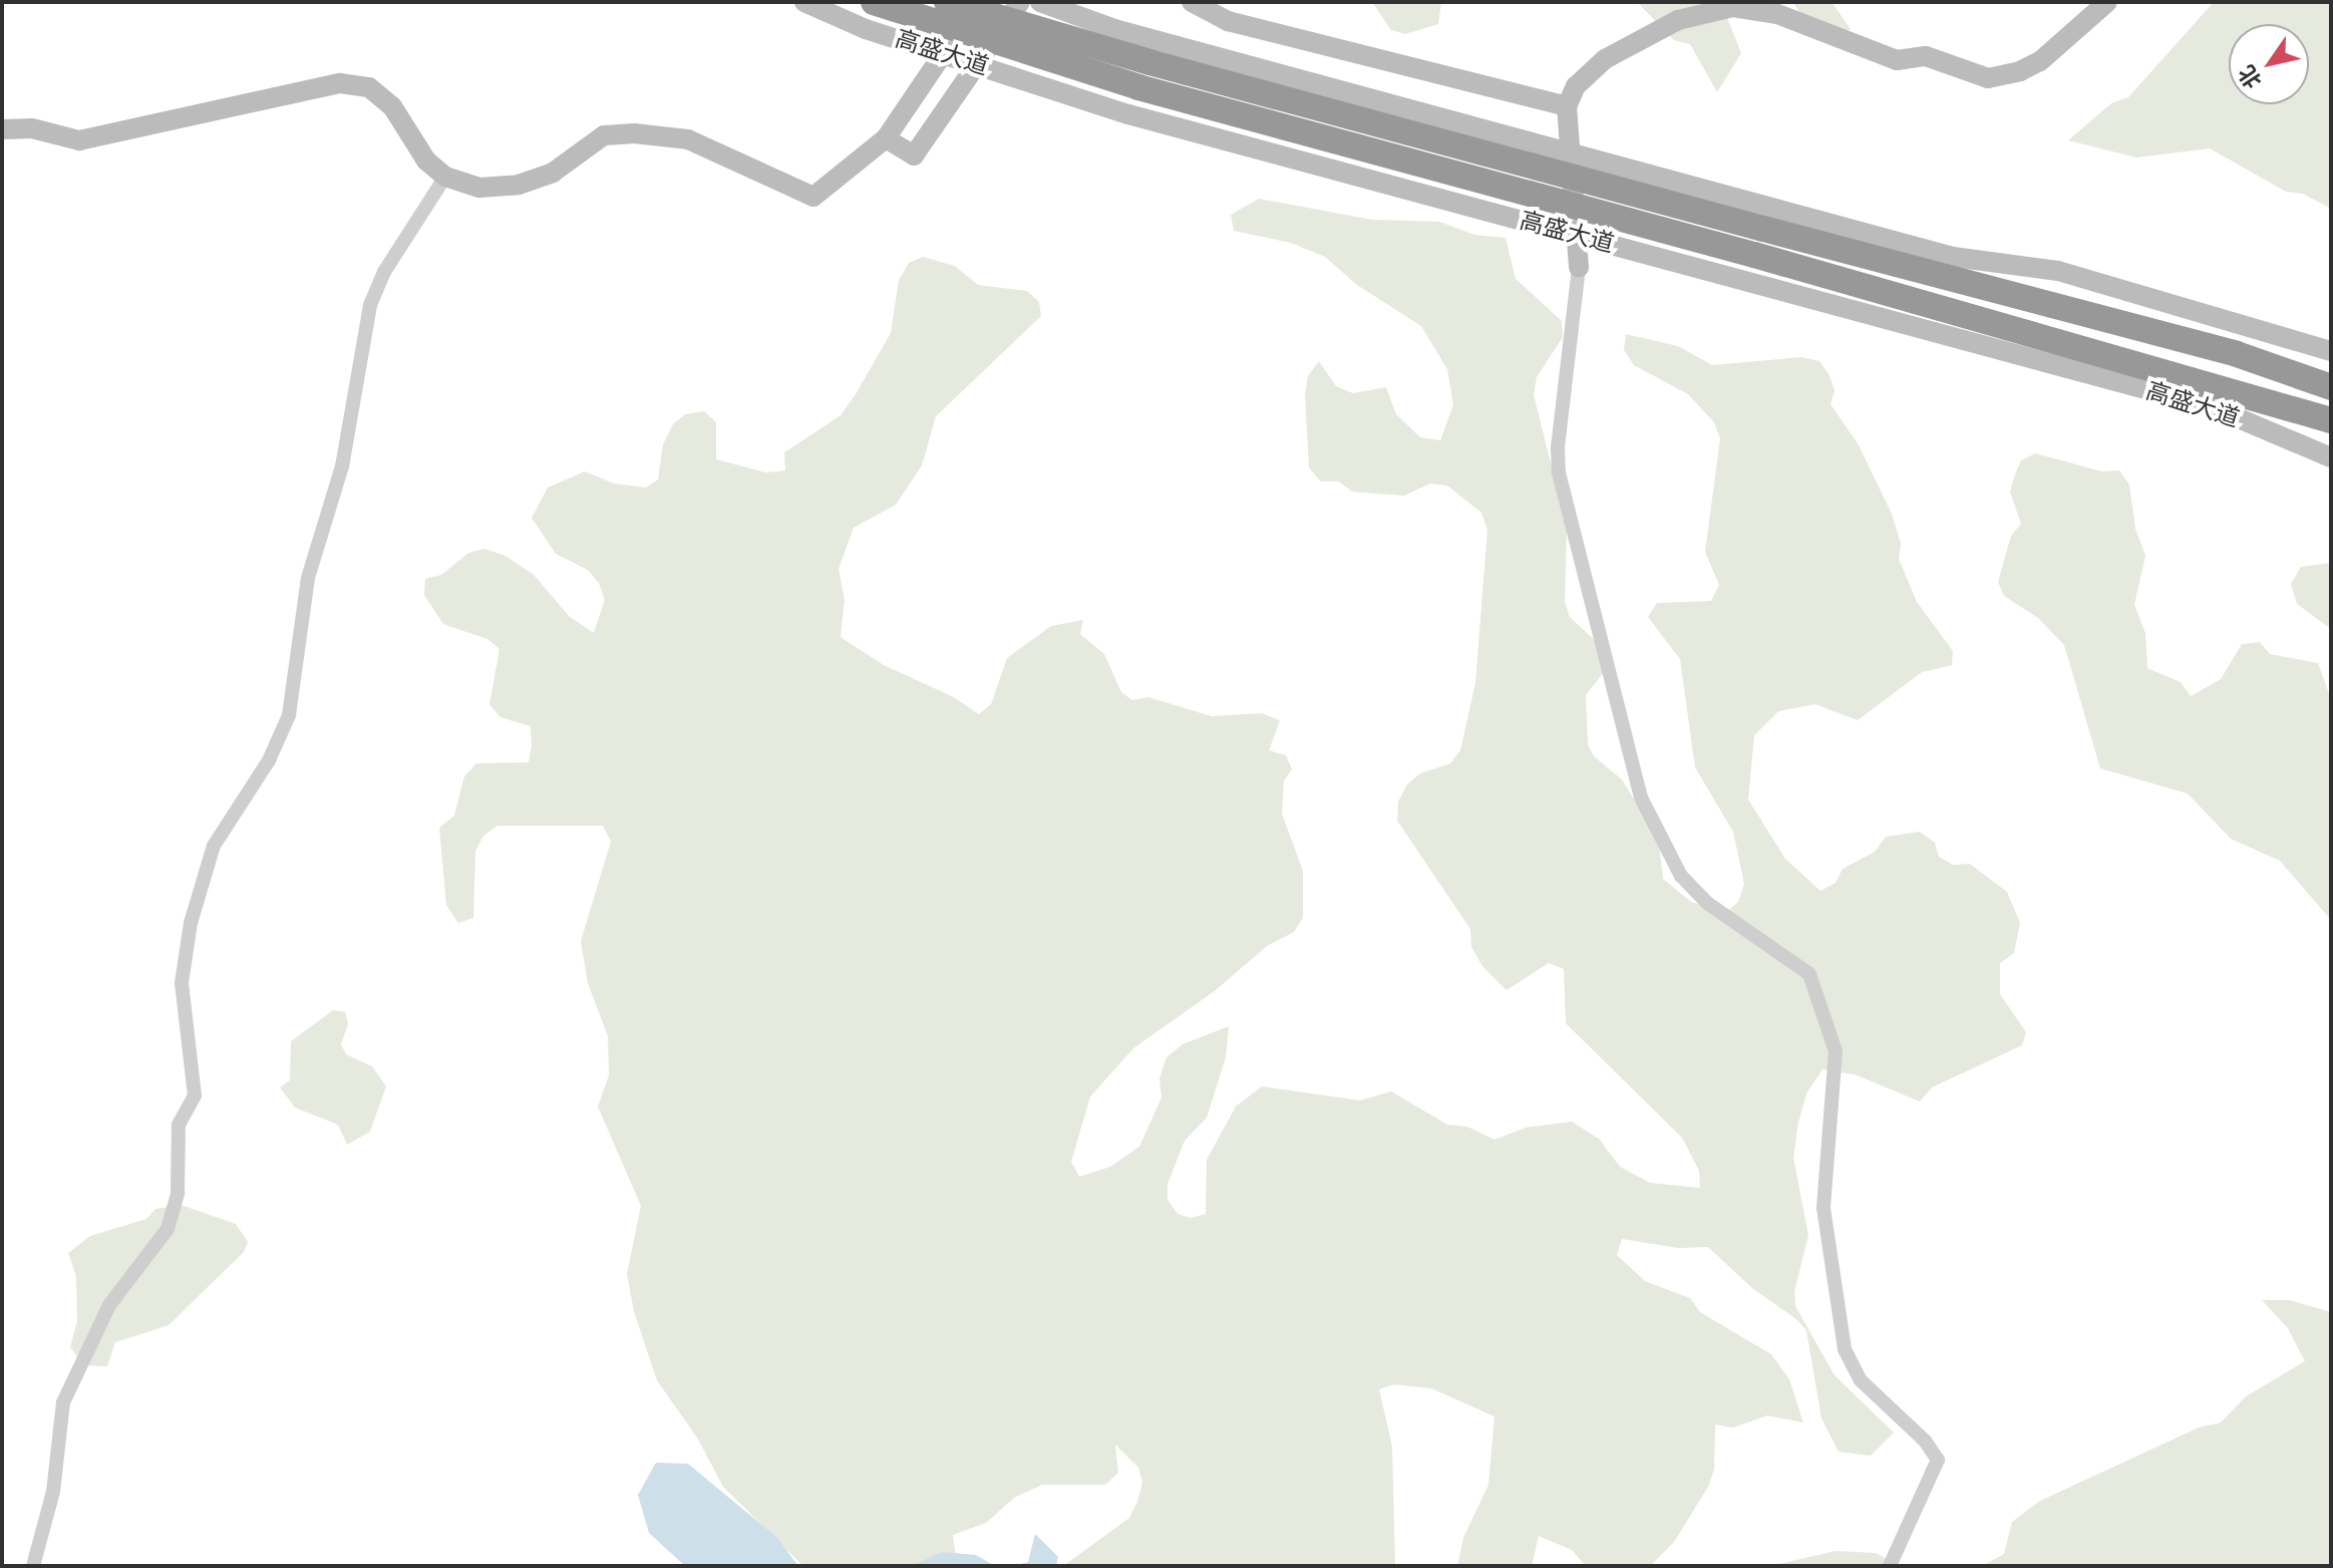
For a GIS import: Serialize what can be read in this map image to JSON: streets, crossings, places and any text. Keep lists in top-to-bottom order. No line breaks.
{"streets":{"highway":["高盛大道"]},"north":"bottom left"}
